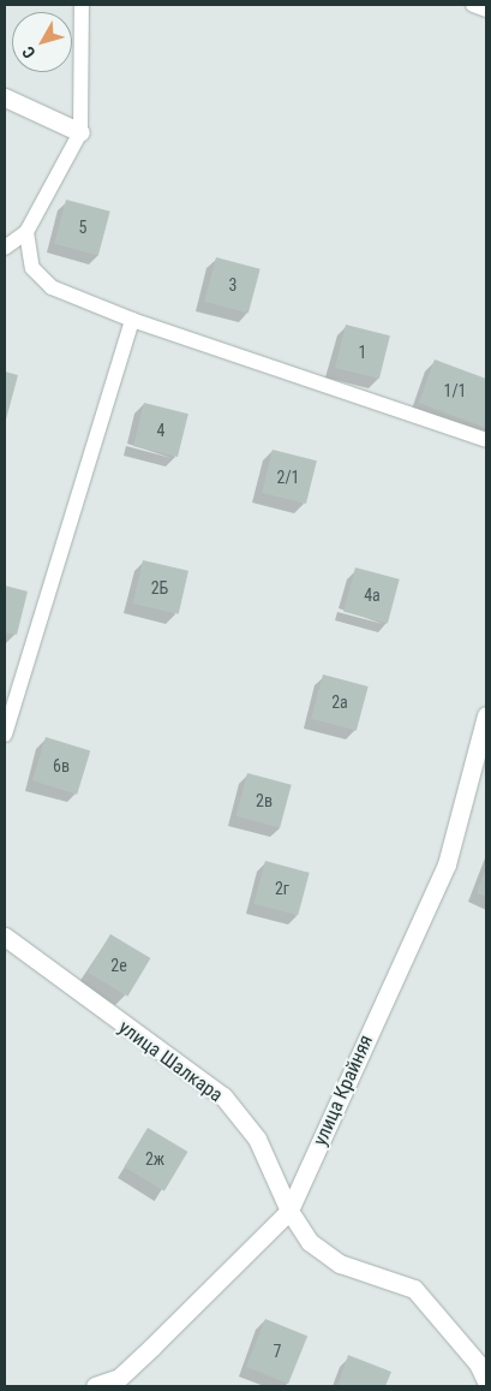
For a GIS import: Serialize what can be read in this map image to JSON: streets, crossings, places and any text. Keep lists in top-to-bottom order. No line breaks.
{"streets":{"street":["улица Шалкара","улица Крайняя"]},"crossings":[["улица Шалкара","улица Крайняя"]],"house_numbers":["5","3","1","1/1","4","2/1","2Б","4а","2а","6в","2в","2г","2е","2ж","7"],"north":"bottom left"}
